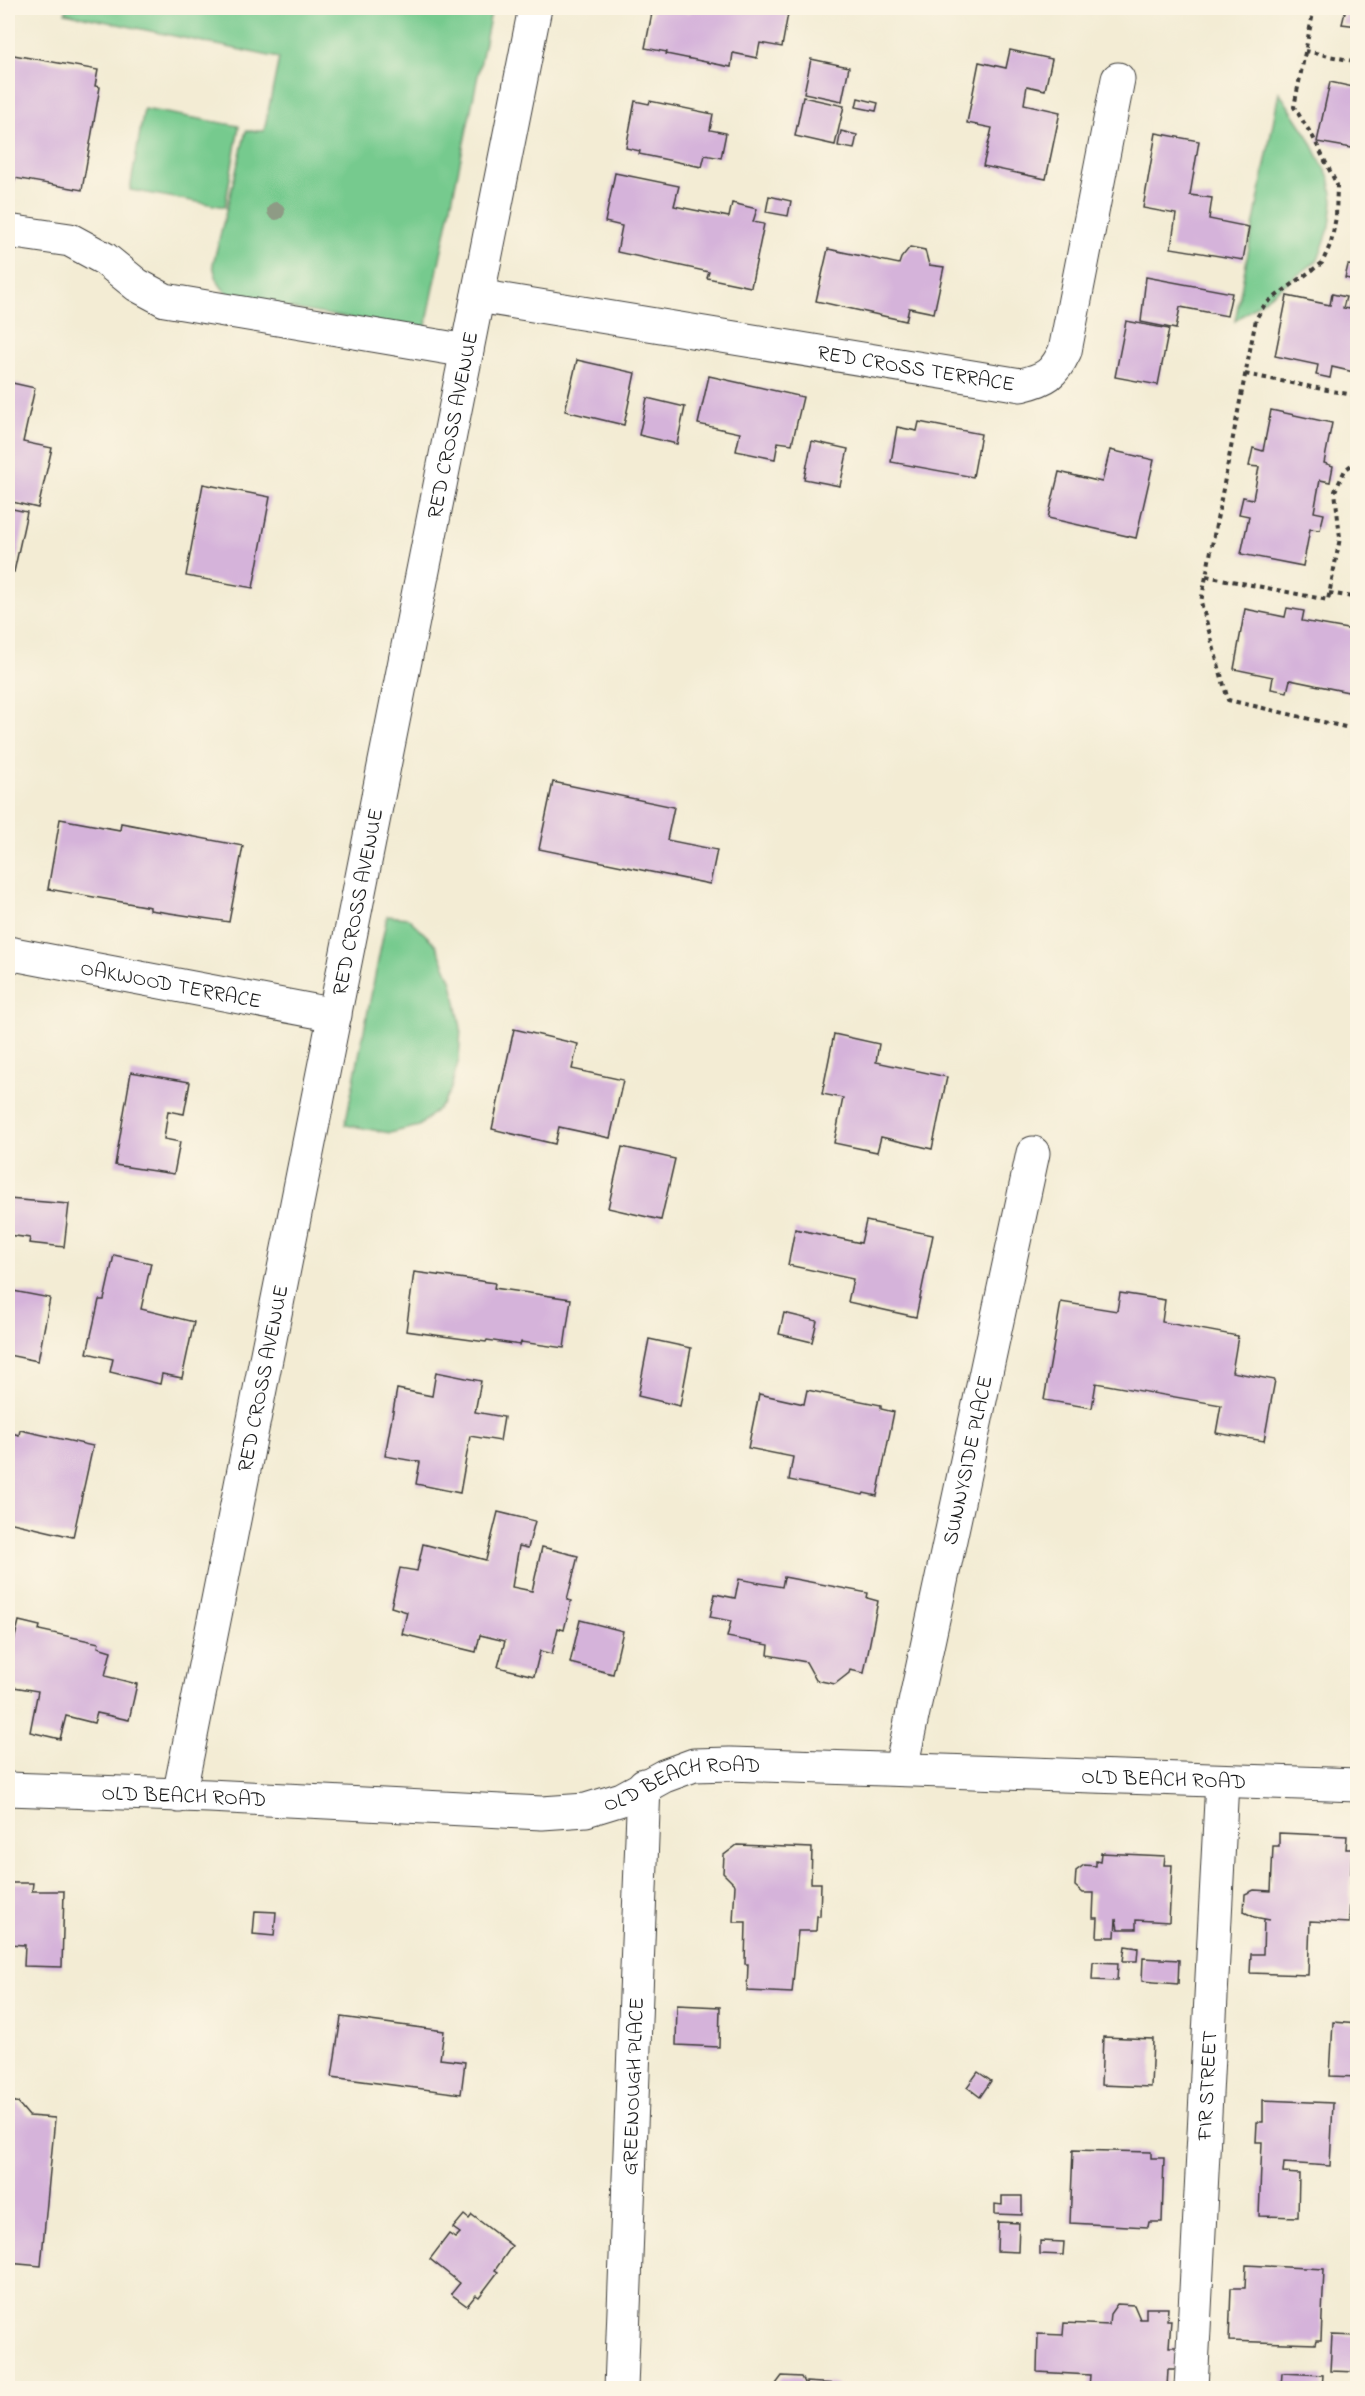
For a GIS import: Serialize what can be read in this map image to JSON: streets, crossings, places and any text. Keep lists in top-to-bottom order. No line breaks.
{"streets":{"street":["RED CROSS TERRACE","RED CROSS AVENUE","OAKWOOD TERRACE","SUNNYSIDE PLACE","OLD BEACH ROAD","FIR STREET","GREENOUGH PLACE"]},"crossings":[["RED CROSS TERRACE","RED CROSS AVENUE"],["RED CROSS AVENUE","OAKWOOD TERRACE"],["RED CROSS AVENUE","OLD BEACH ROAD"],["SUNNYSIDE PLACE","OLD BEACH ROAD"],["OLD BEACH ROAD","FIR STREET"],["OLD BEACH ROAD","GREENOUGH PLACE"]]}
